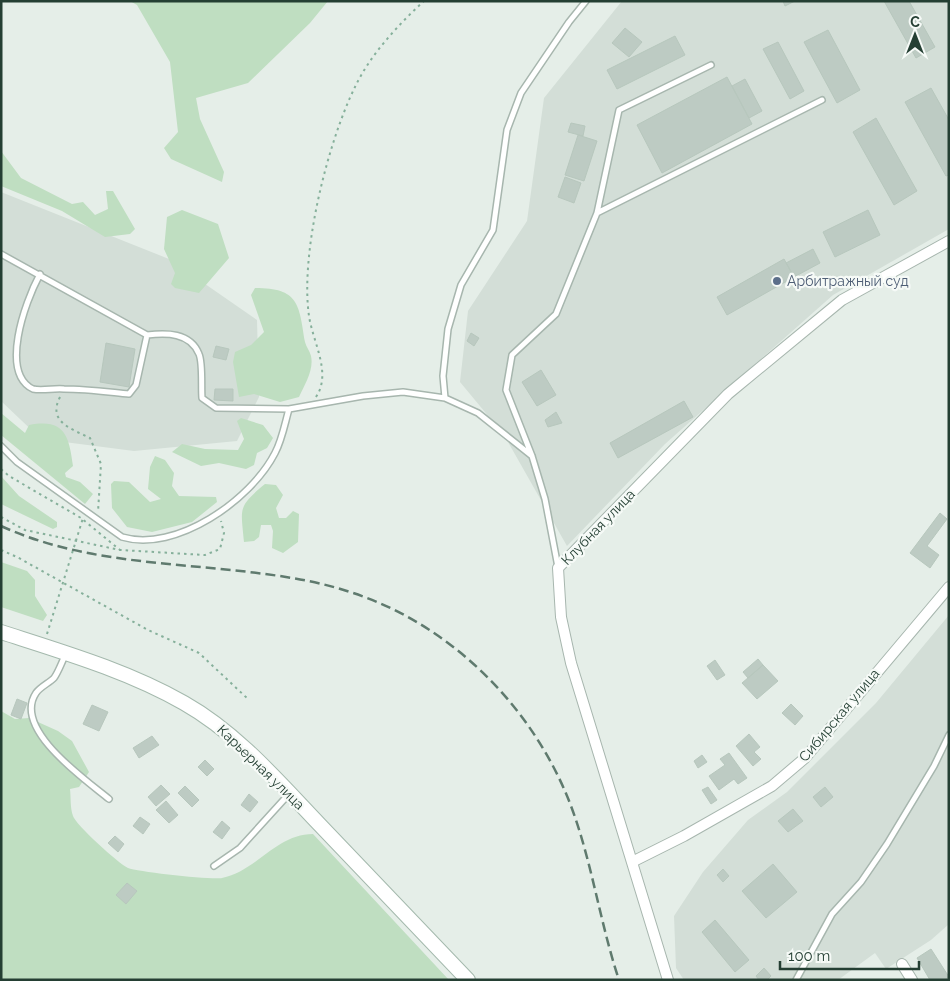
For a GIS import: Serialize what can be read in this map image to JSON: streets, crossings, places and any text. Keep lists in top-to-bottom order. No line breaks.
{"streets":{"main road":["Карьерная улица"],"street":["Клубная улица","Сибирская улица"]},"crossings":[["Клубная улица","Сибирская улица"]],"places":["Арбитражный суд"],"scale_bar":"100 m","north":"top"}
